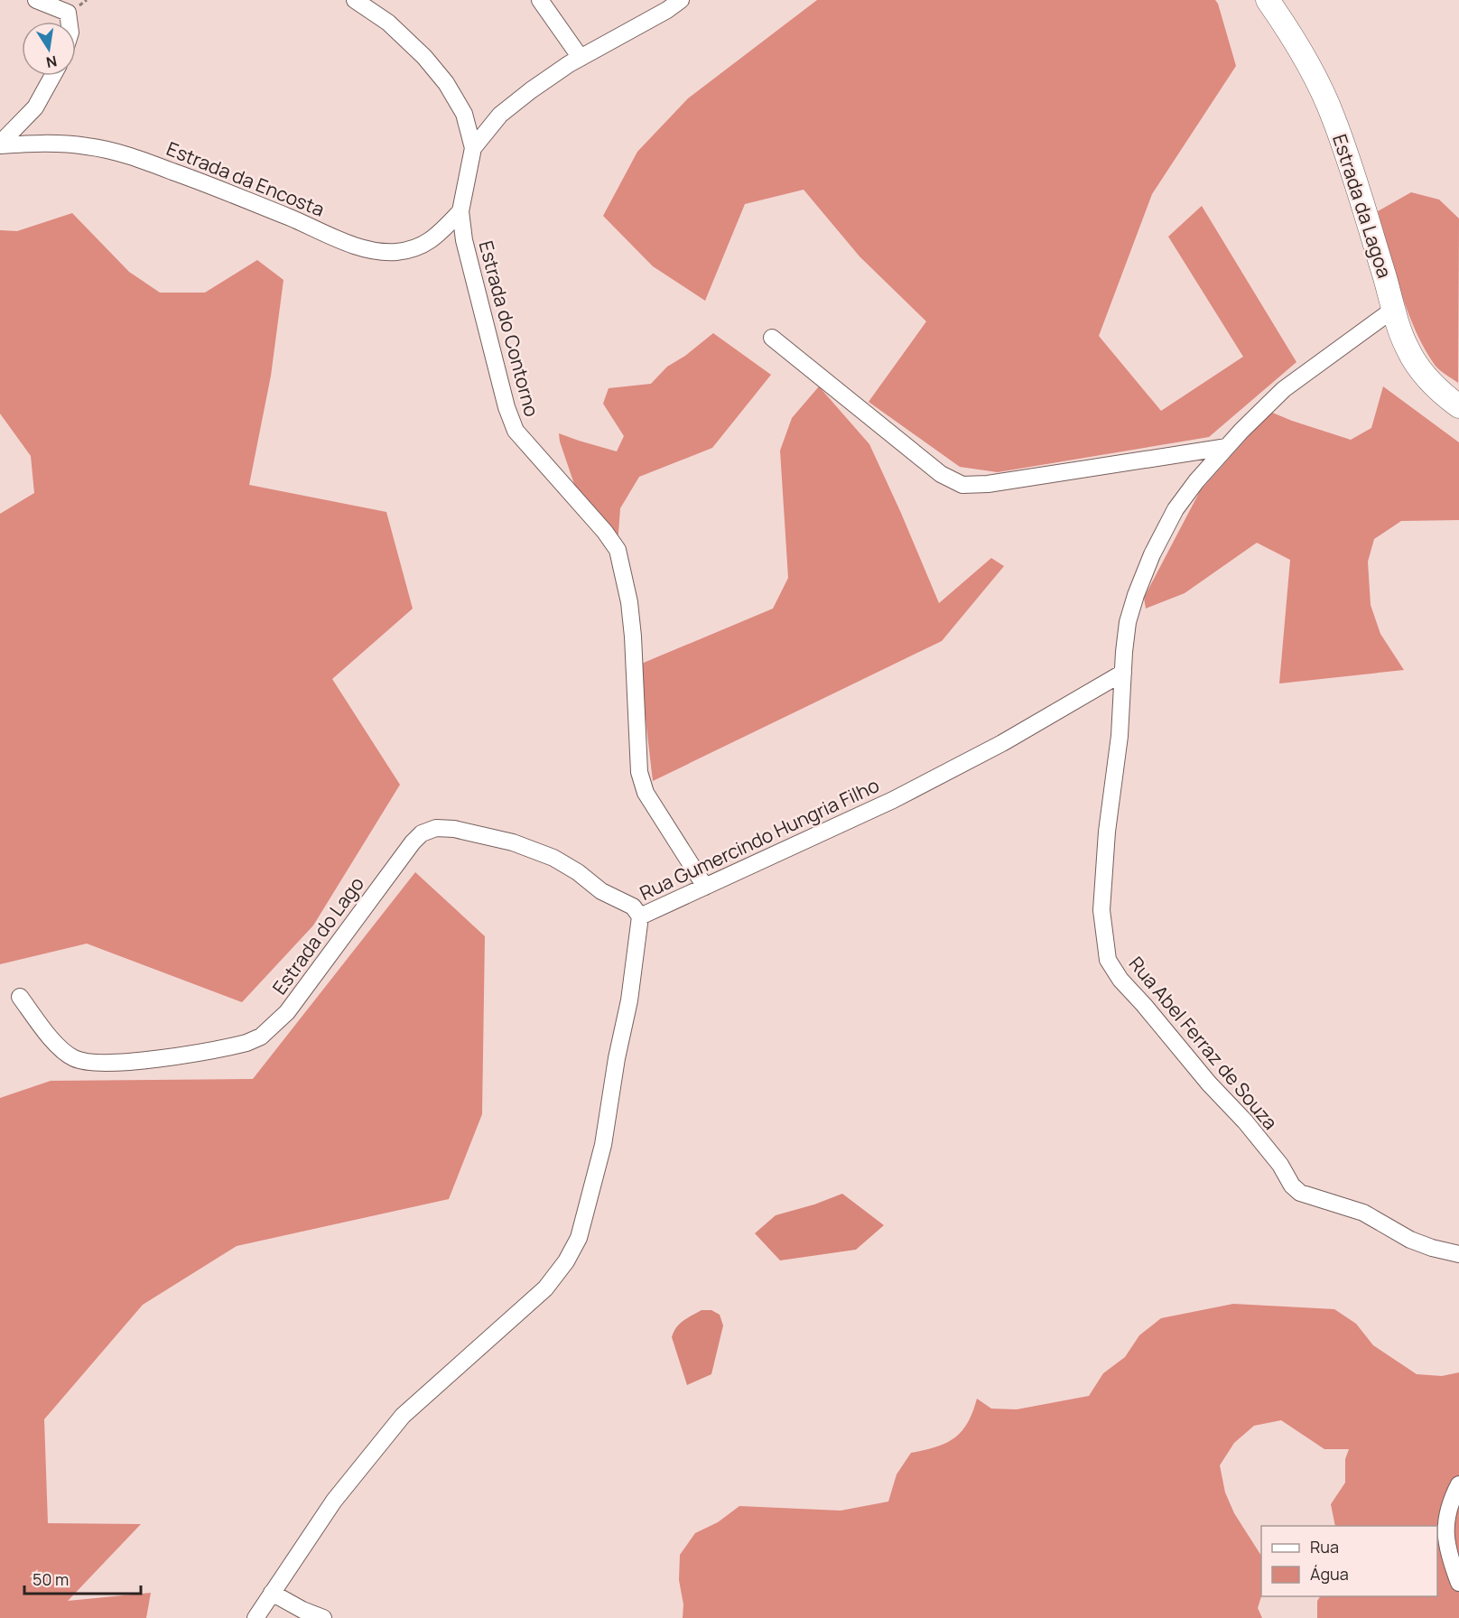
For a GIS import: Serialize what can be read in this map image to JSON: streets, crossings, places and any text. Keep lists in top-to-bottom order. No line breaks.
{"streets":{"street":["Estrada da Encosta","Estrada da Lagoa","Estrada do Contorno","Rua Gumercindo Hungria Filho","Estrada do Lago","Rua Abel Ferraz de Souza"]},"crossings":[["Estrada da Encosta","Estrada do Contorno"],["Estrada do Contorno","Rua Gumercindo Hungria Filho"],["Rua Gumercindo Hungria Filho","Estrada do Lago"],["Rua Gumercindo Hungria Filho","Rua Abel Ferraz de Souza"]],"legend":["Rua","Água"],"scale_bar":"50 m","north":"bottom"}
